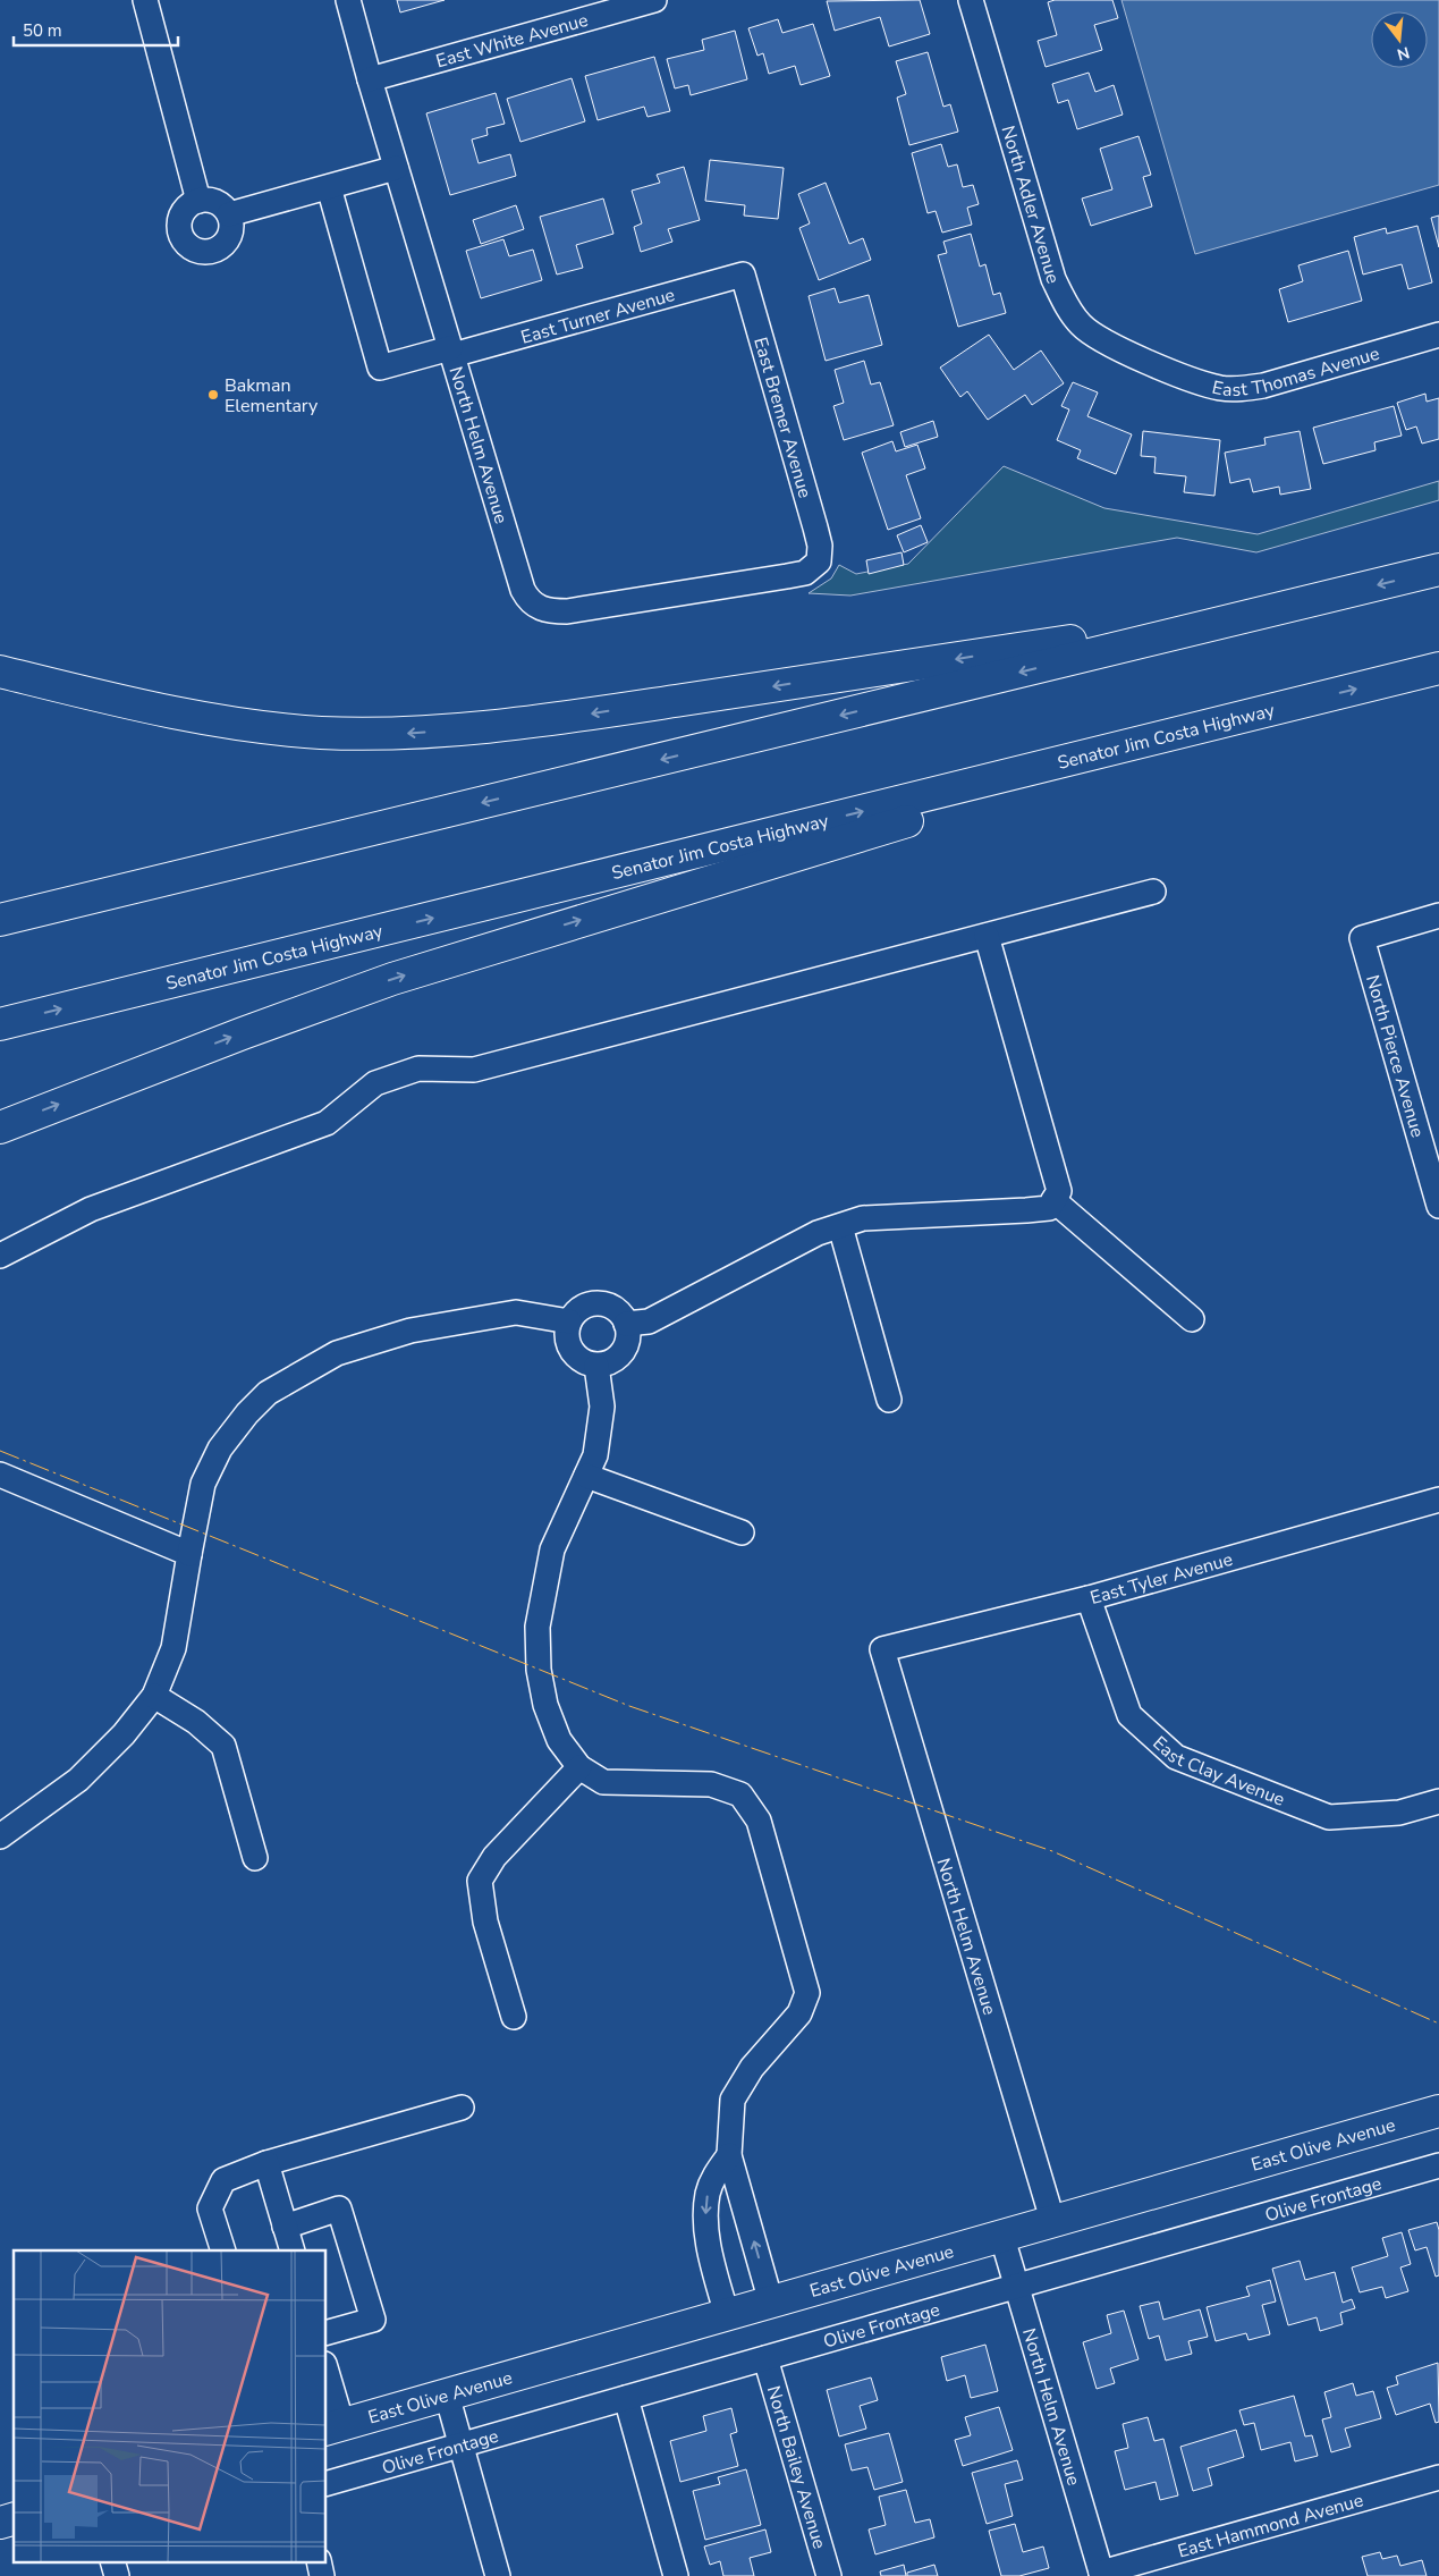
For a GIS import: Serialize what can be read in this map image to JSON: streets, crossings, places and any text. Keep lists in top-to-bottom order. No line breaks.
{"streets":{"main road":["Senator Jim Costa Highway","East Olive Avenue"],"street":["East White Avenue","North Adler Avenue","East Turner Avenue","East Thomas Avenue","East Bremer Avenue","North Helm Avenue","North Pierce Avenue","East Tyler Avenue","East Clay Avenue","Olive Frontage","North Bailey Avenue","East Hammond Avenue"]},"crossings":[["East White Avenue","North Helm Avenue"],["North Adler Avenue","East Thomas Avenue"],["East Turner Avenue","East Bremer Avenue"],["East Turner Avenue","North Helm Avenue"],["East Bremer Avenue","North Helm Avenue"],["North Helm Avenue","East Tyler Avenue"],["North Helm Avenue","East Olive Avenue"],["North Helm Avenue","Olive Frontage"],["North Helm Avenue","East Hammond Avenue"],["East Tyler Avenue","East Clay Avenue"],["Olive Frontage","North Bailey Avenue"]],"places":["Bakman Elementary"],"scale_bar":"50 m","north":"bottom"}
